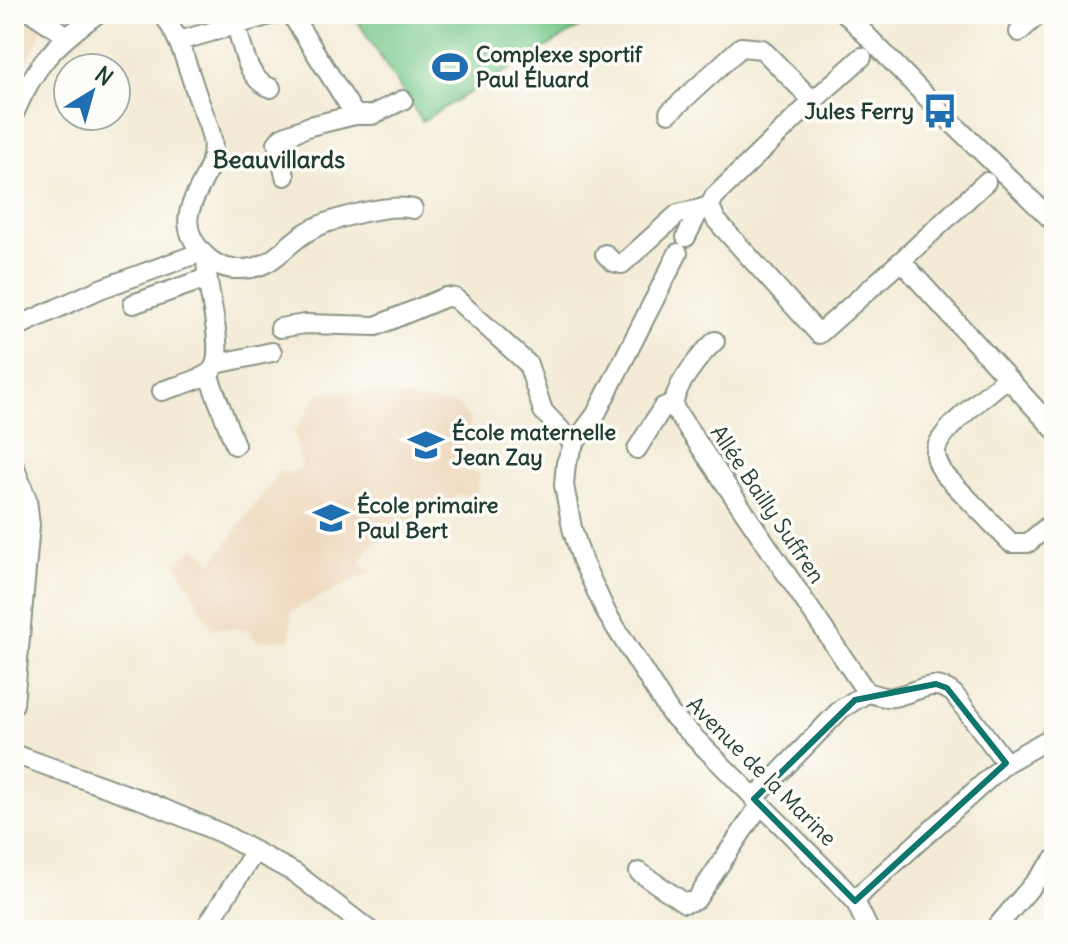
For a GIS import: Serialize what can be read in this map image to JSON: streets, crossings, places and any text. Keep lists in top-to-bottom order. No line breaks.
{"streets":{"street":["Allée Bailly Suffren","Avenue de la Marine"]},"districts":["Beauvillards"],"places":{"sports":["Complexe sportif Paul Éluard"],"bus stop":["Jules Ferry"],"school or university":["École maternelle Jean Zay","École primaire Paul Bert"]},"north":"top right"}
